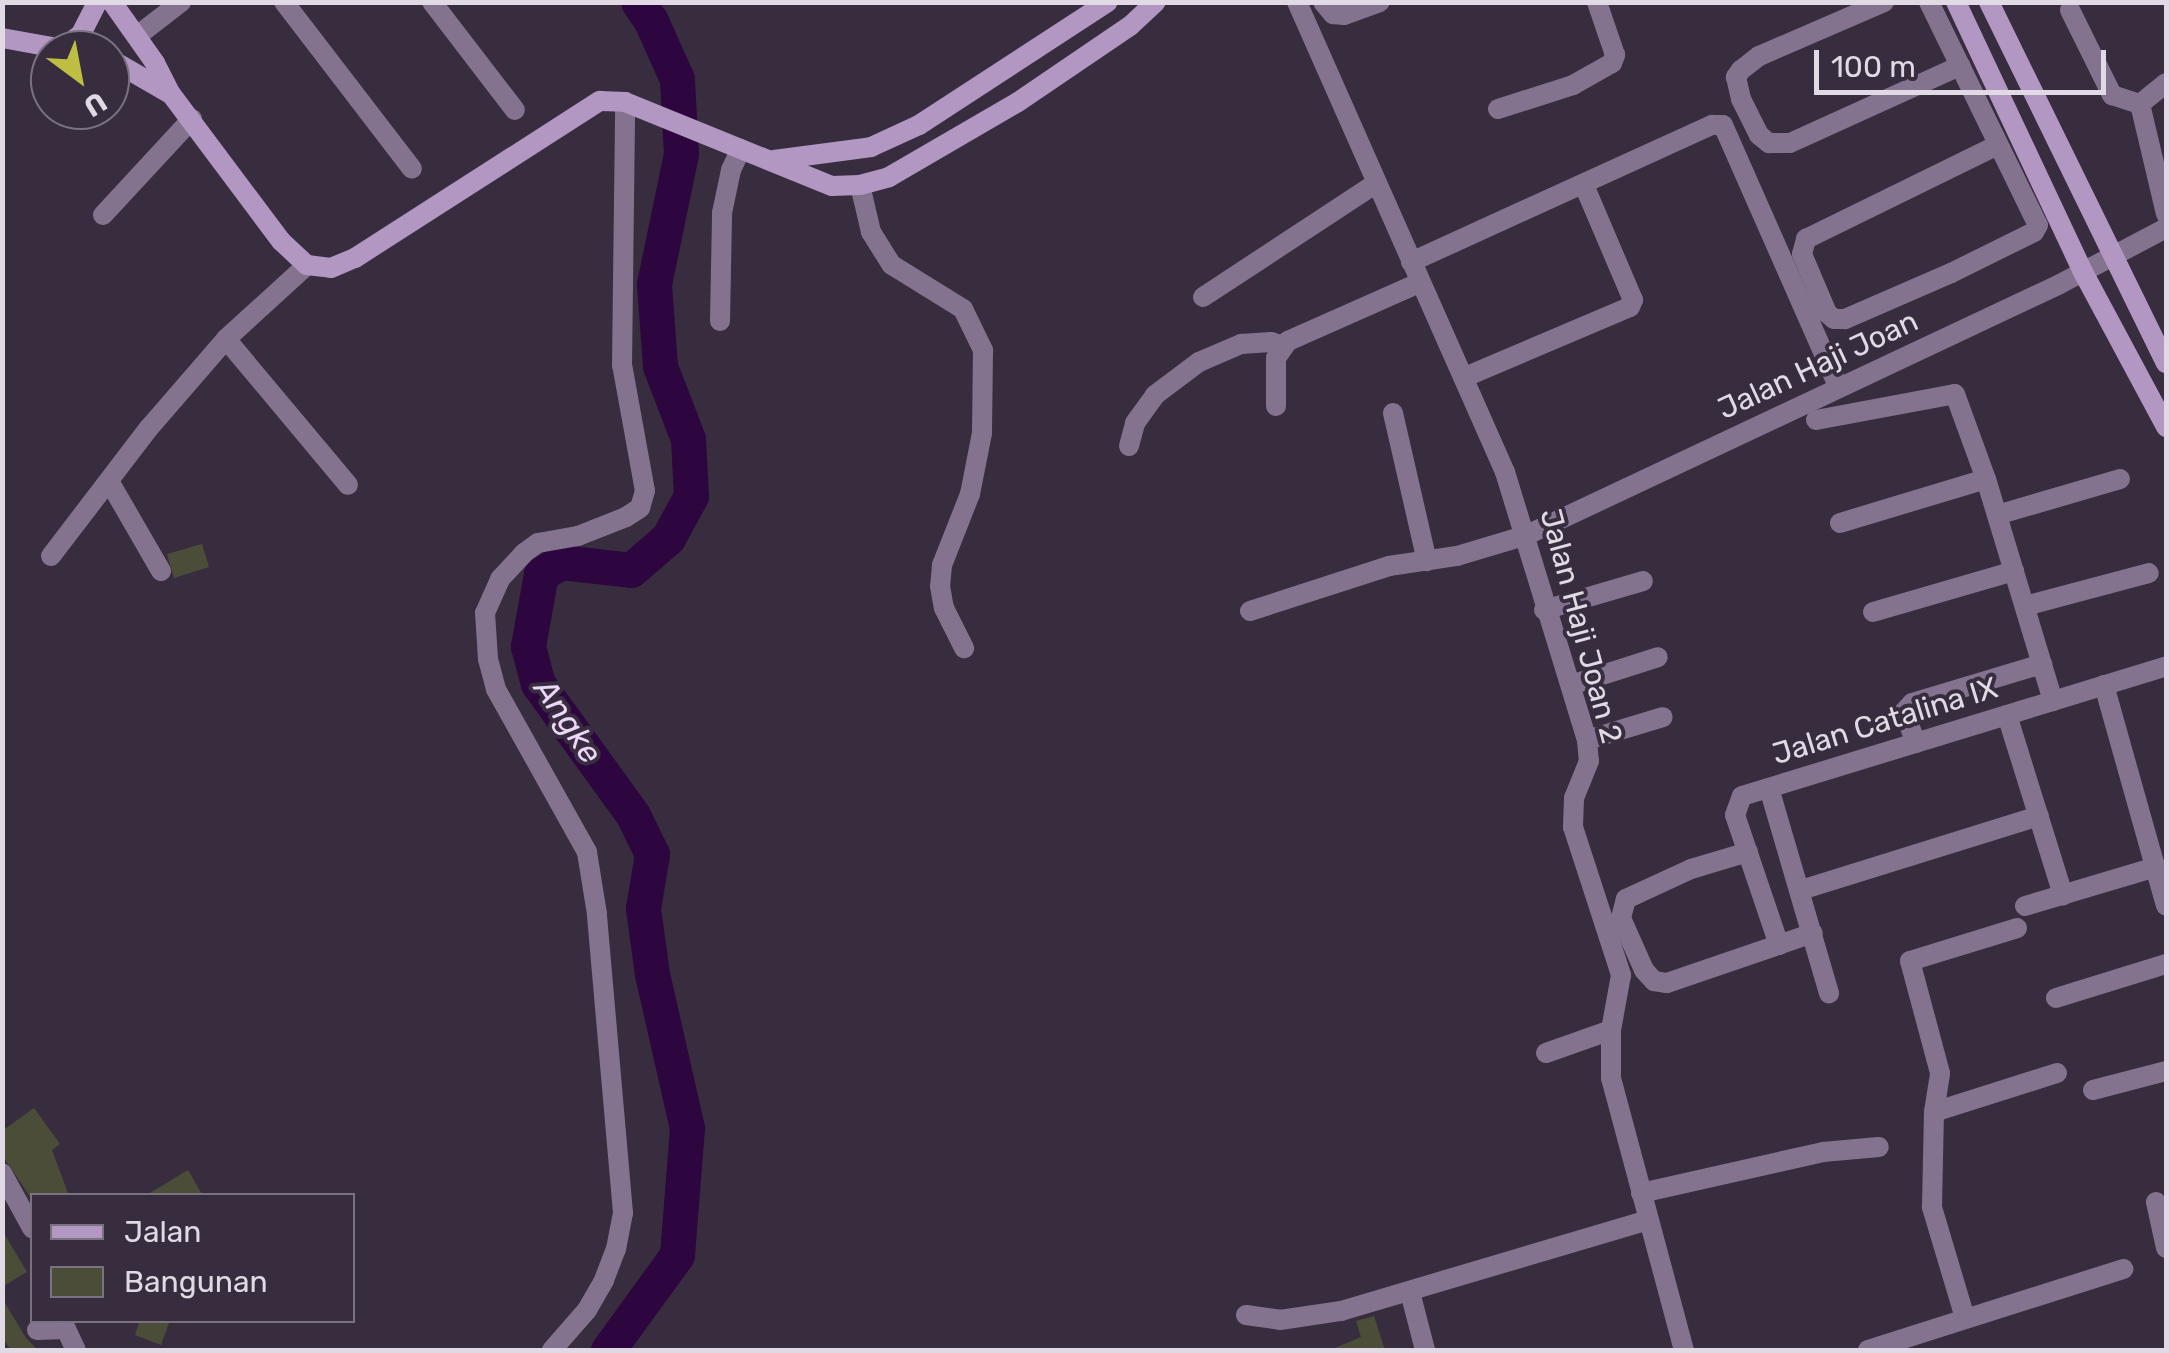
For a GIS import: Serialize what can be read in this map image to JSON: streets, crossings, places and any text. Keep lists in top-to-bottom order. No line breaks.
{"streets":{"street":["Jalan Haji Joan","Jalan Haji Joan 2","Jalan Catalina IX"]},"crossings":[["Jalan Haji Joan","Jalan Haji Joan 2"]],"water":["Angke"],"legend":["Jalan","Bangunan"],"scale_bar":"100 m","north":"bottom right"}
